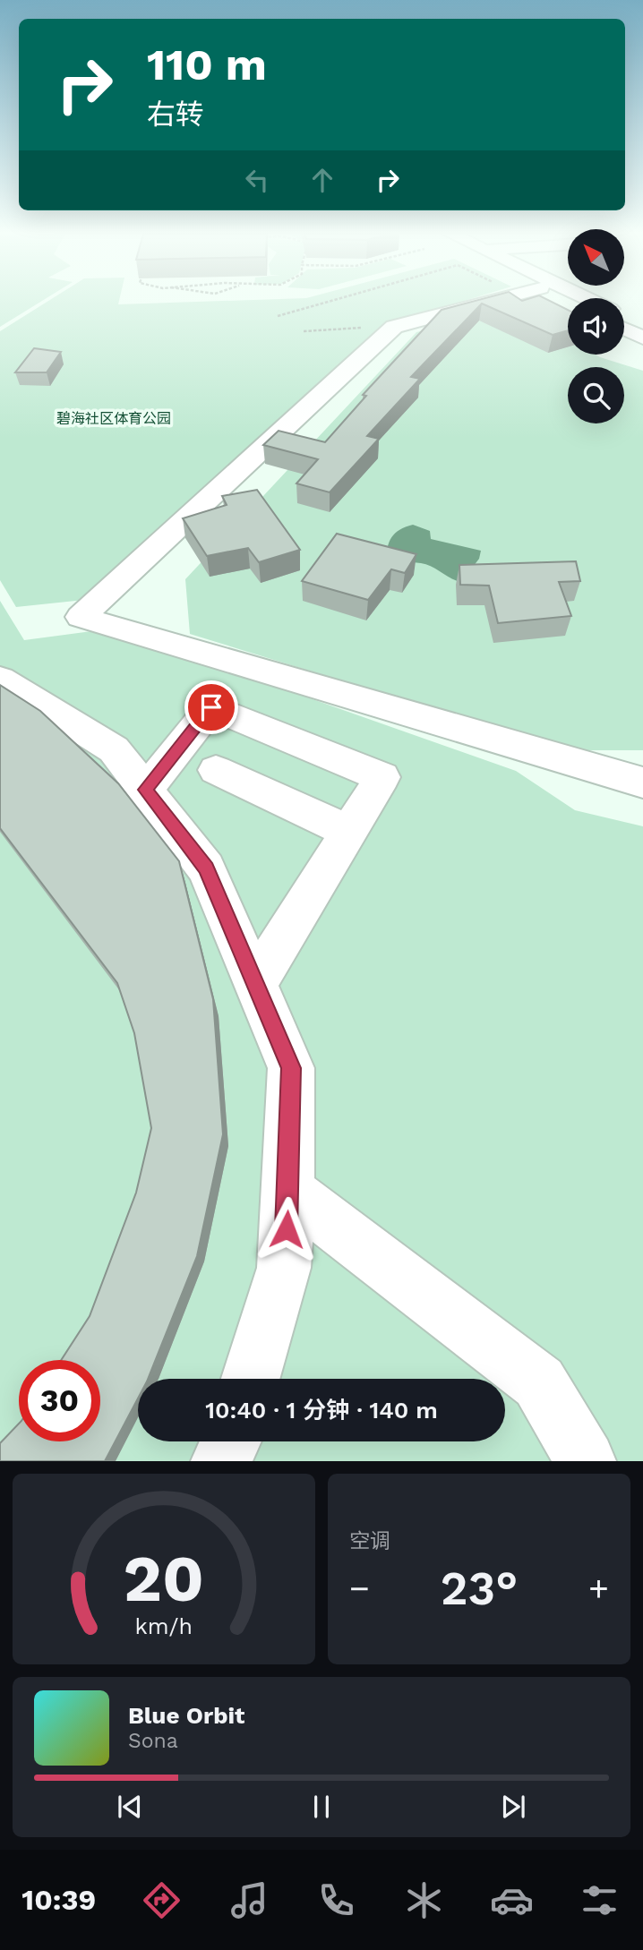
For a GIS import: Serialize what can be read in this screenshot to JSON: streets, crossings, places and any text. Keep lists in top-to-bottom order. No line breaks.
{"parks":["碧海社区体育公园"],"north":"top left","page":{"turn":["110 m","右转"],"limit":"30","trip":"10:40 · 1 分钟 · 140 m","tile":"空调","heat":["−","23°","+"],"song":["Blue Orbit","Sona"],"tabs":"10:39","gauge":["20","km/h"]}}
